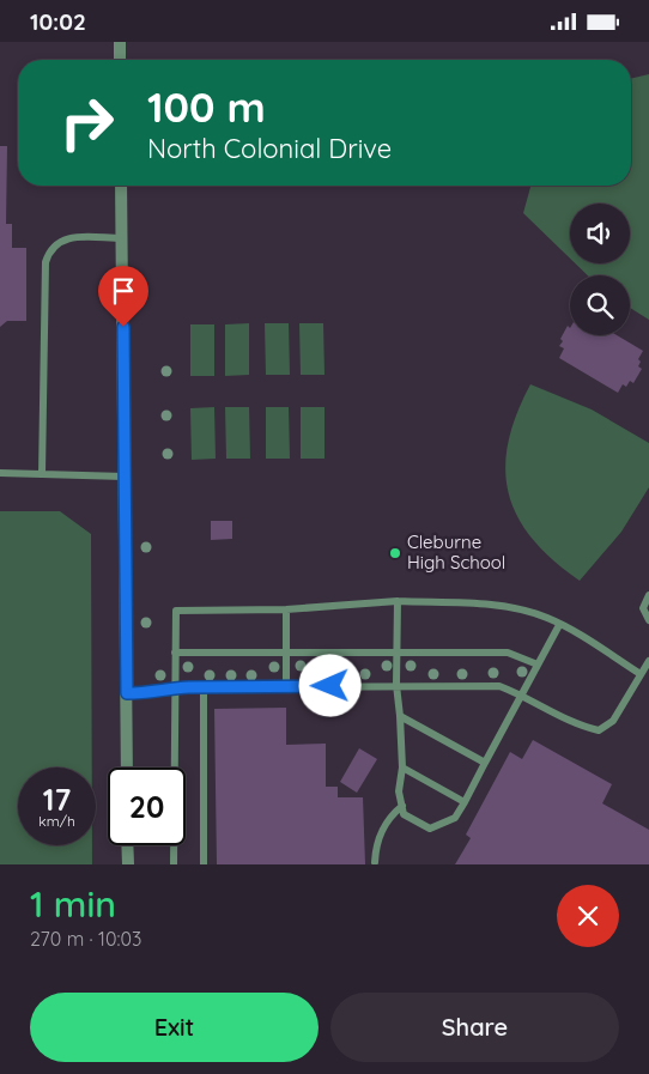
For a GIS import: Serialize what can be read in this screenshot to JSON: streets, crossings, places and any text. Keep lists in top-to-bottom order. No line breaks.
{"places":["Cleburne High School"],"page":{"status":"10:02","turn":["100 m","North Colonial Drive"],"speed":"17 km/h","limit":"20","heading":["1 min","270 m · 10:03"],"buttons":["Exit","Share"]}}
